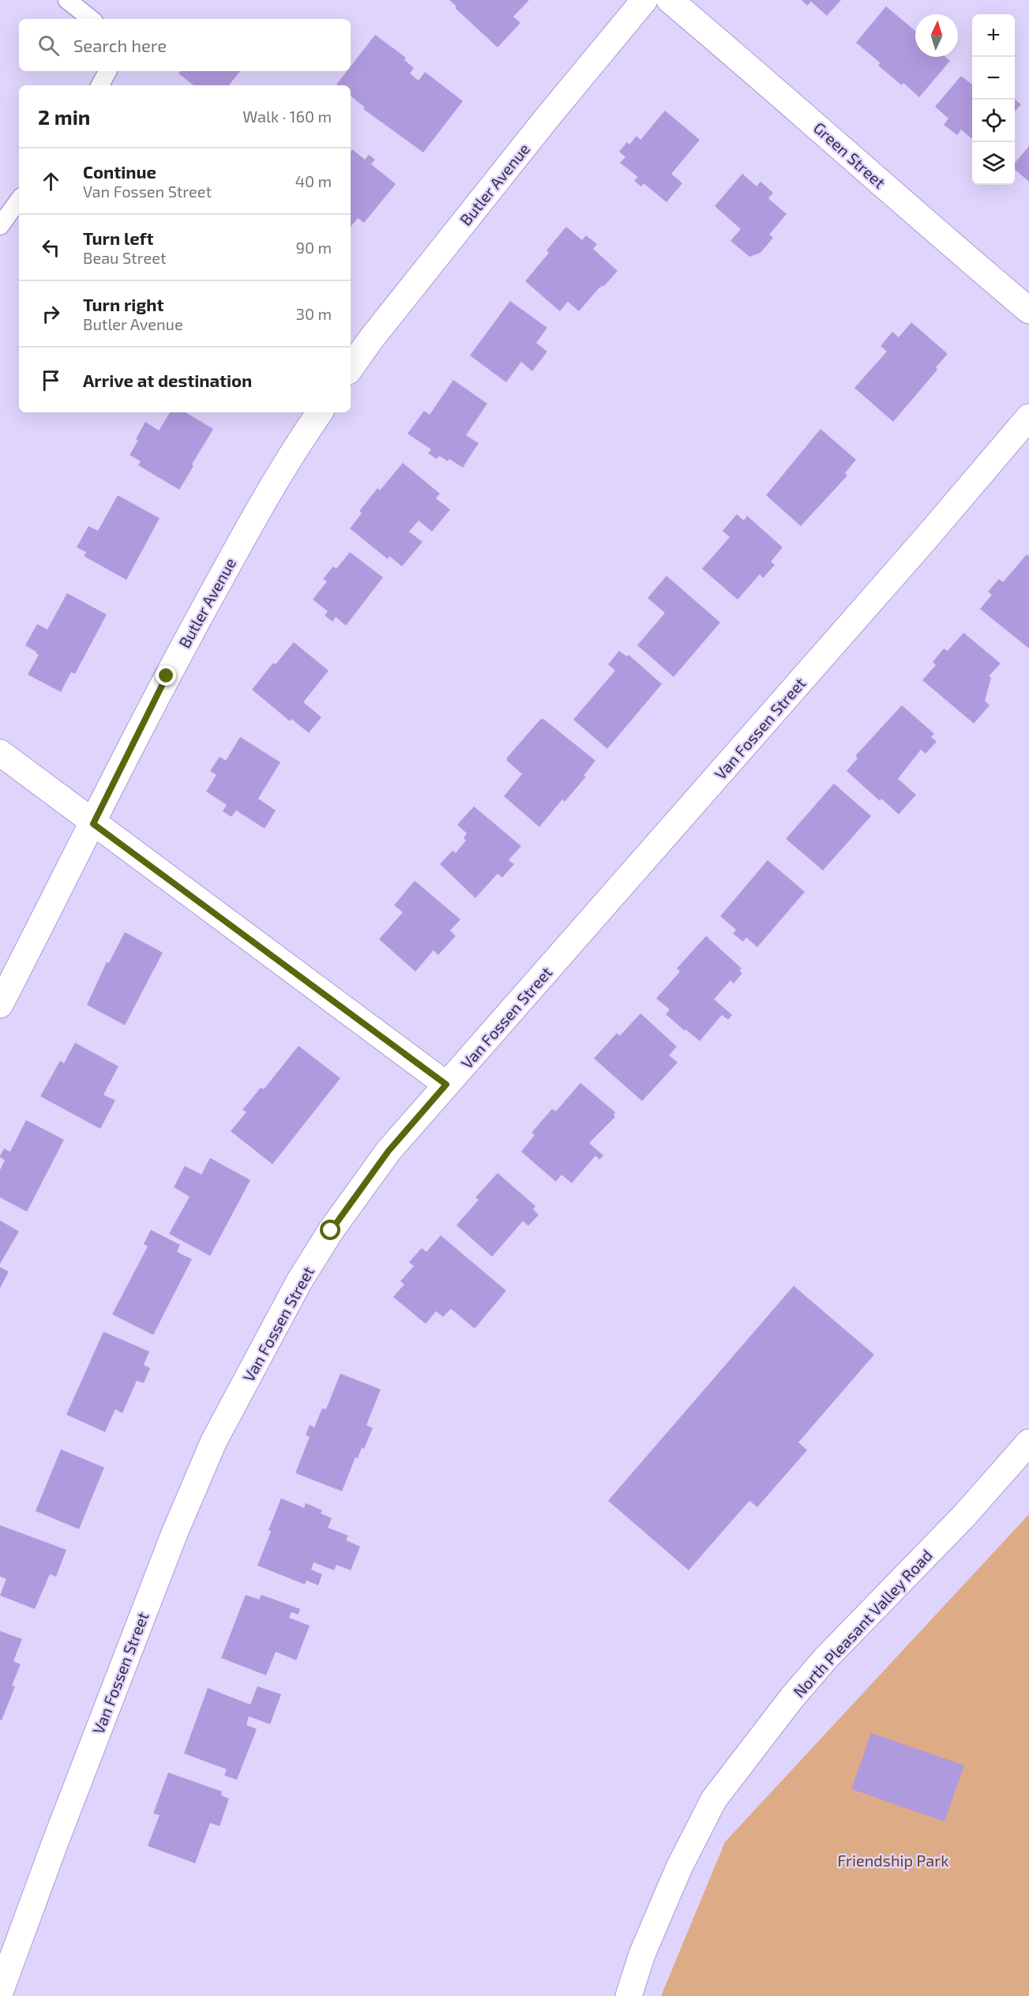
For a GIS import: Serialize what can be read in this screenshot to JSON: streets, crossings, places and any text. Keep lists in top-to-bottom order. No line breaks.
{"streets":{"street":["Green Street","Butler Avenue","Van Fossen Street","North Pleasant Valley Road"]},"parks":["Friendship Park"],"north":"top","page":{"map_buttons":["+","−"],"search":"Search here","heading":["2 min","Walk · 160 m"],"list":[["Continue","Van Fossen Street","40 m"],["Turn left","Beau Street","90 m"],["Turn right","Butler Avenue","30 m"],"Arrive at destination"]}}
